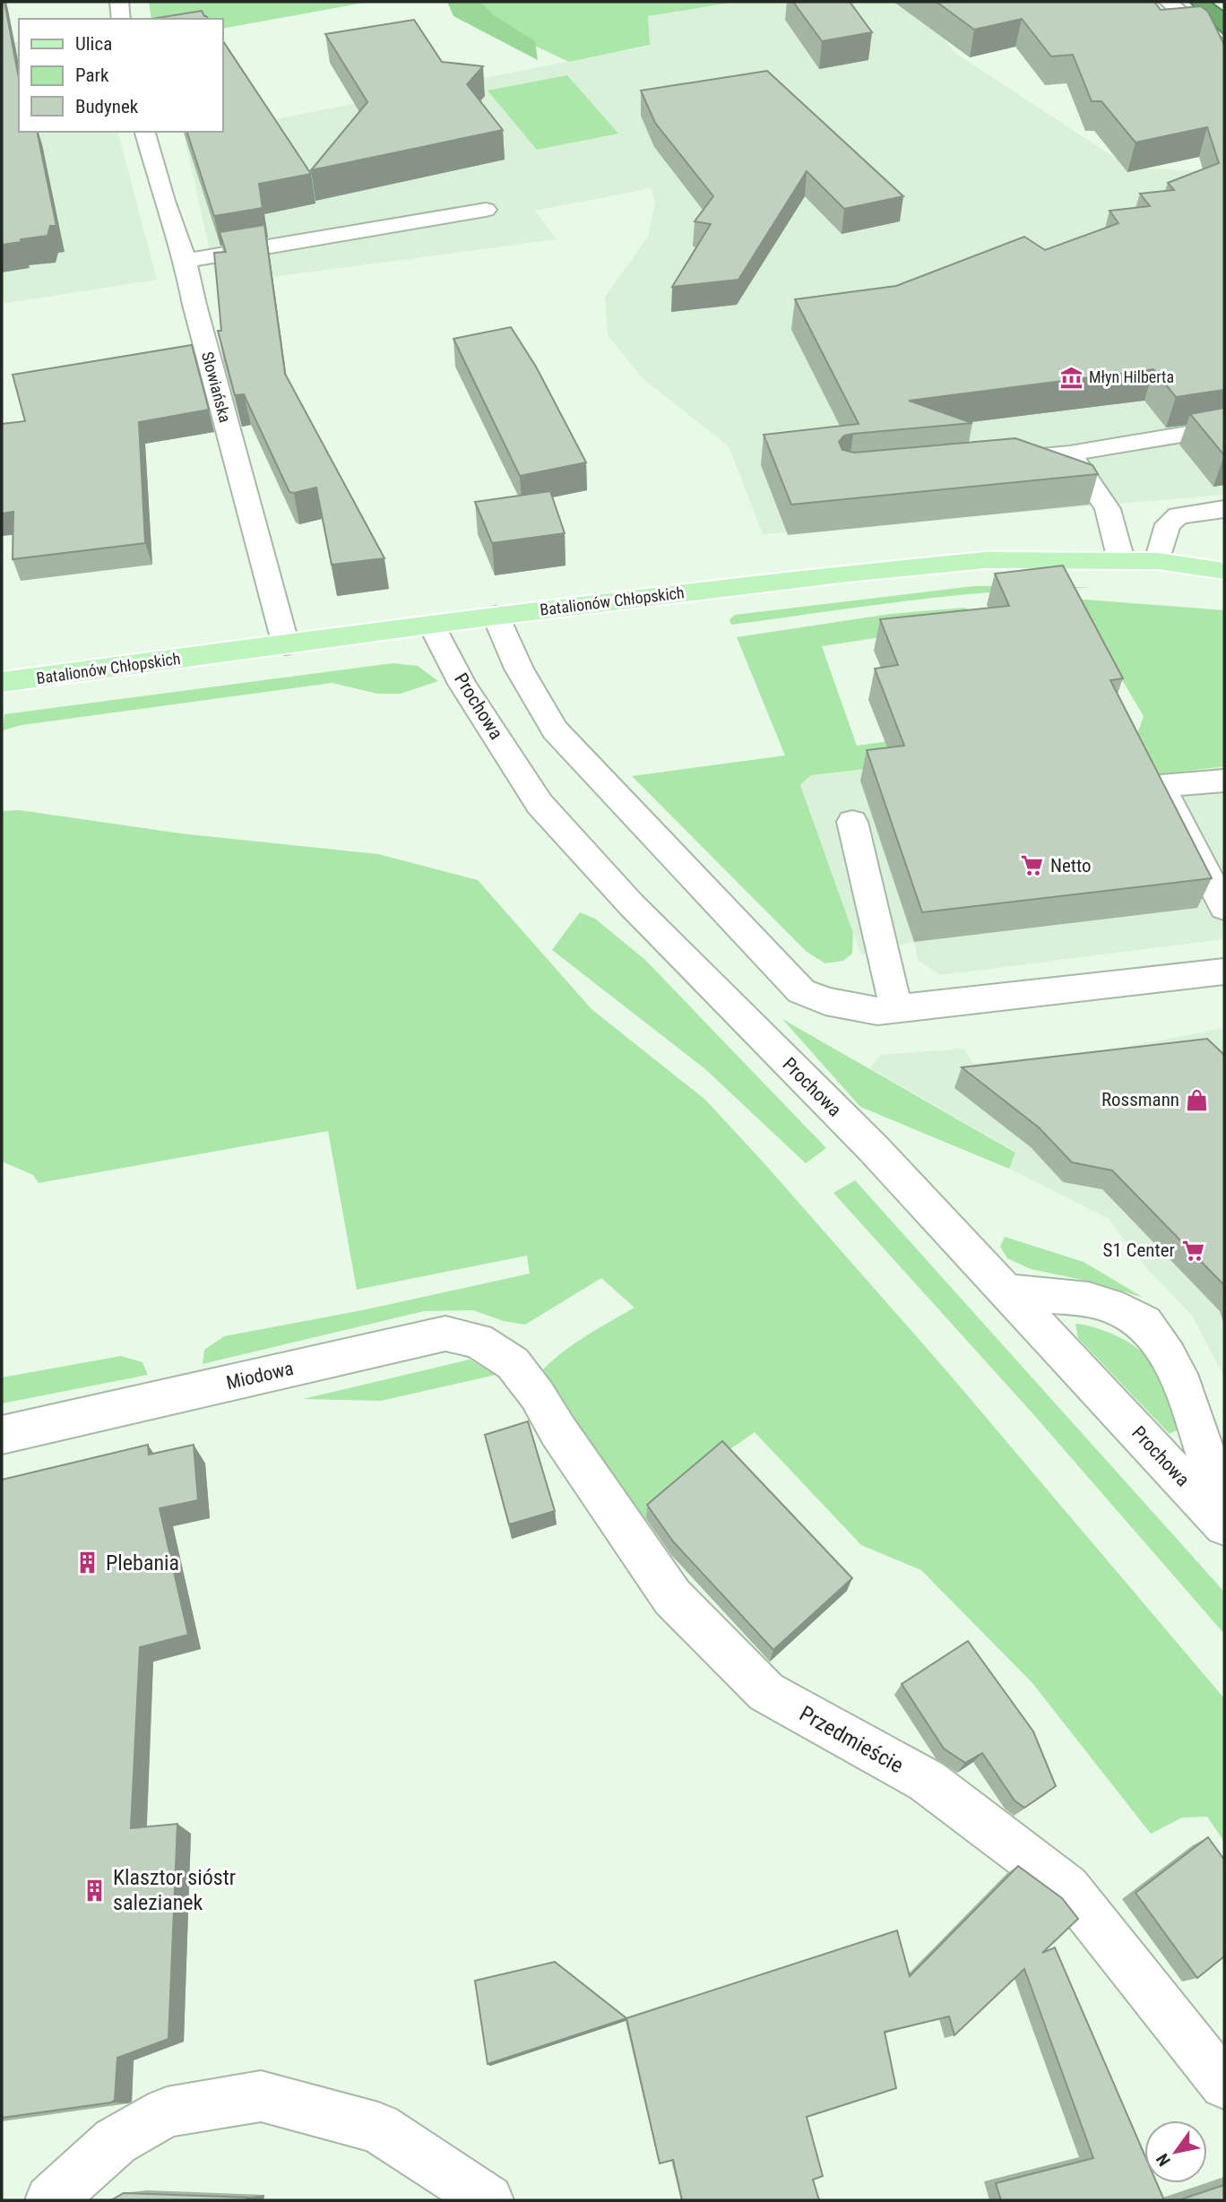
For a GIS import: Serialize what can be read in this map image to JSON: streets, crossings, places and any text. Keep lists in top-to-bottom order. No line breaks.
{"streets":{"main road":["Batalionów Chłopskich"],"street":["Słowiańska","Prochowa","Miodowa","Przedmieście"]},"crossings":[["Słowiańska","Batalionów Chłopskich"],["Batalionów Chłopskich","Prochowa"],["Miodowa","Przedmieście"]],"places":{"museum":["Młyn Hilberta"],"supermarket":["Netto","S1 Center"],"shop":["Rossmann"],"building":["Plebania","Klasztor sióstr salezianek"]},"legend":["Ulica","Park","Budynek"],"north":"bottom left"}
